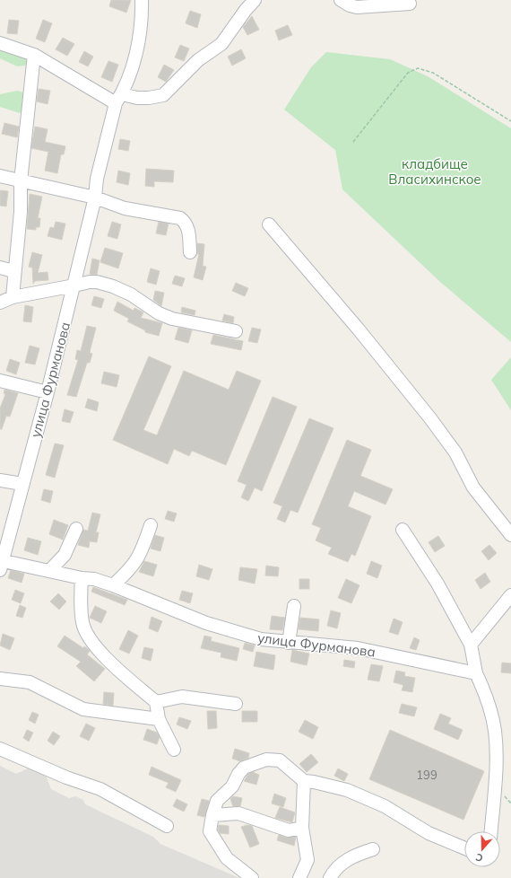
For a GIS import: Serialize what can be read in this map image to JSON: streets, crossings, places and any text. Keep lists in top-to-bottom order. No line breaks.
{"streets":{"street":["улица Фурманова"]},"parks":["кладбище Власихинское"],"house_numbers":["199"],"north":"bottom"}
